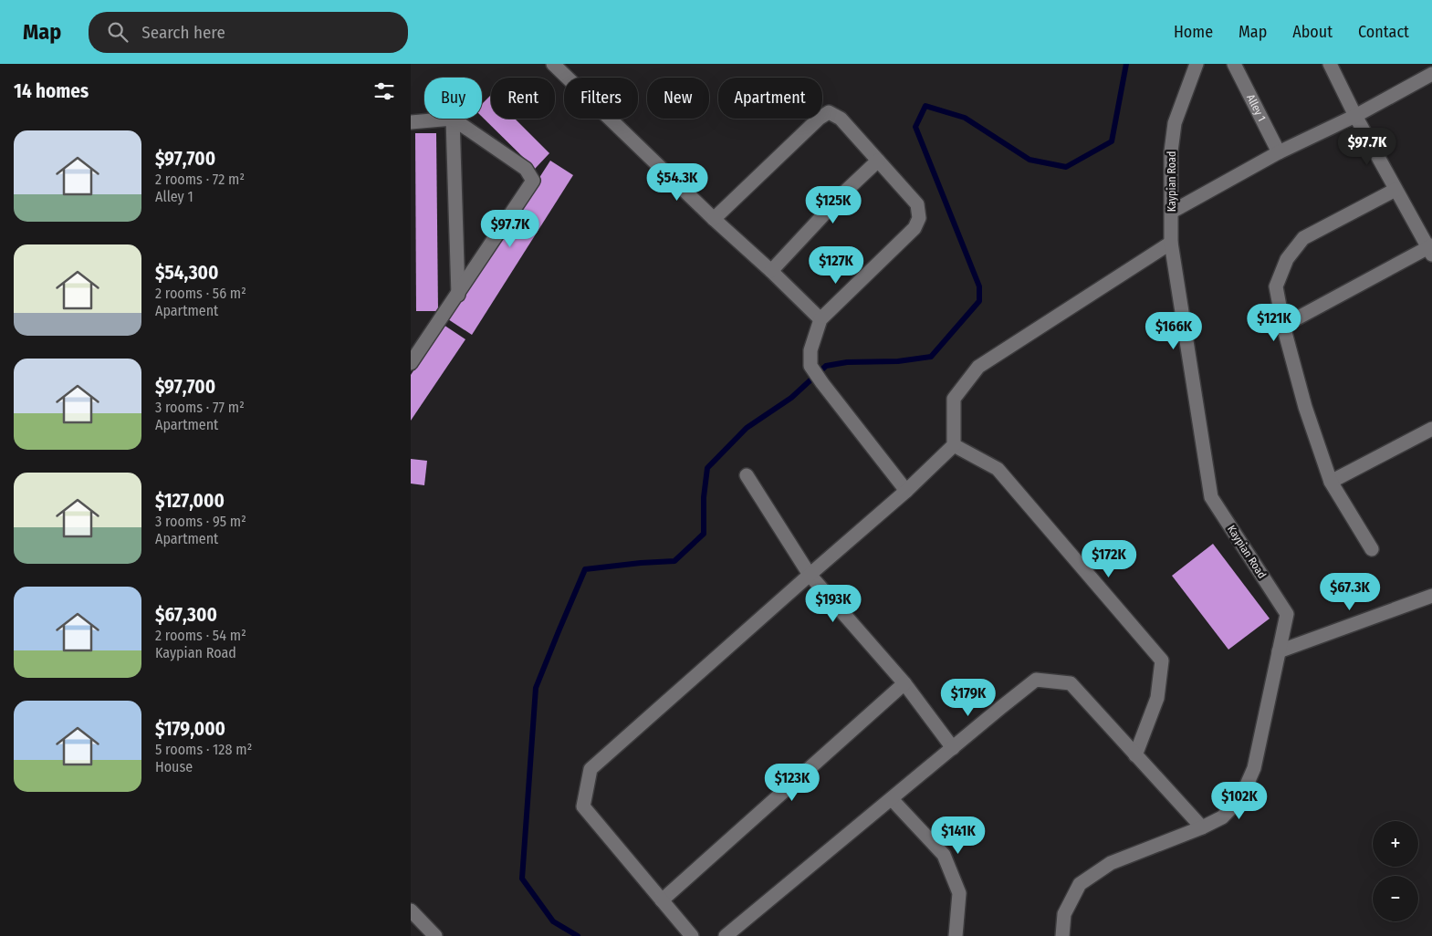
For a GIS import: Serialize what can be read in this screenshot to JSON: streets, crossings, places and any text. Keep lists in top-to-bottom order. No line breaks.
{"streets":{"street":["Alley 1","Kaypian Road"]},"page":{"header":"Map","search":"Search here","nav":["Home","Map","About","Contact"],"heading":"14 homes","chip":["Buy","Rent","Filters","New","Apartment"],"list":[{"name":"$97,700","note":"2 rooms · 72 m² · Alley 1"},{"name":"$54,300","note":"2 rooms · 56 m² · Apartment"},{"name":"$97,700","note":"3 rooms · 77 m² · Apartment"},{"name":"$127,000","note":"3 rooms · 95 m² · Apartment"},{"name":"$67,300","note":"2 rooms · 54 m² · Kaypian Road"},{"name":"$179,000","note":"5 rooms · 128 m² · House"}],"price":["$97.7K","$54.3K","$125K","$97.7K","$127K","$121K","$166K","$172K","$67.3K","$193K","$179K","$123K","$102K","$141K"],"map_buttons":["+","−"]}}
